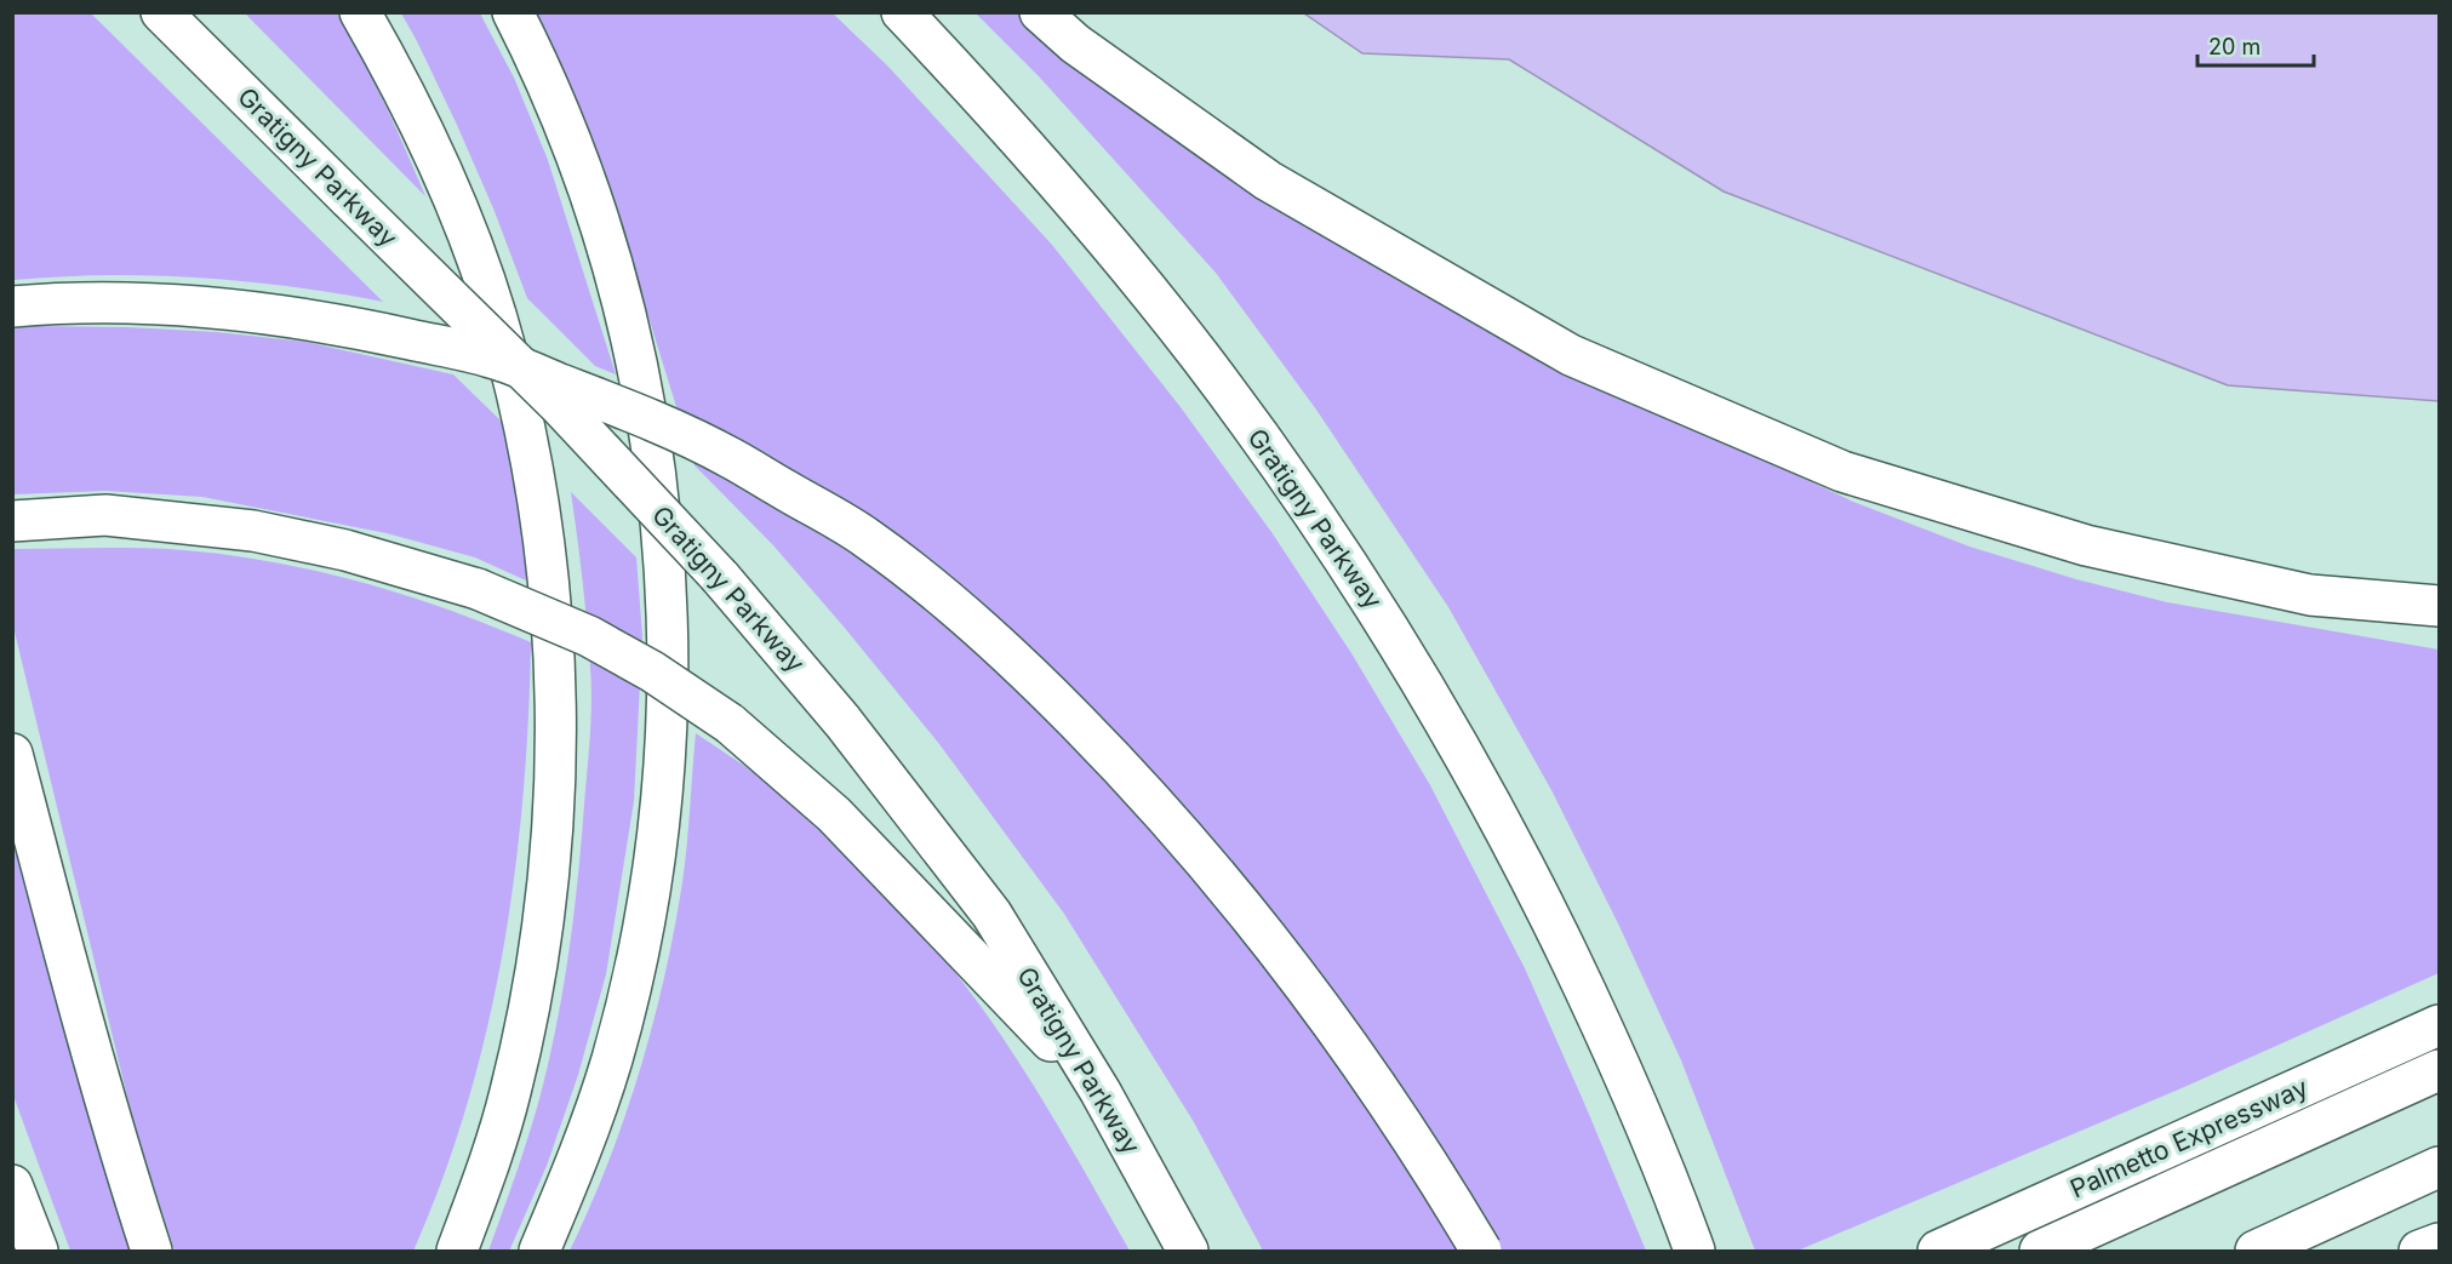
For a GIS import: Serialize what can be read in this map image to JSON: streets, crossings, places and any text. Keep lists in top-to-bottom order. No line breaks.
{"streets":{"main road":["Gratigny Parkway","Palmetto Expressway"]},"scale_bar":"20 m"}
